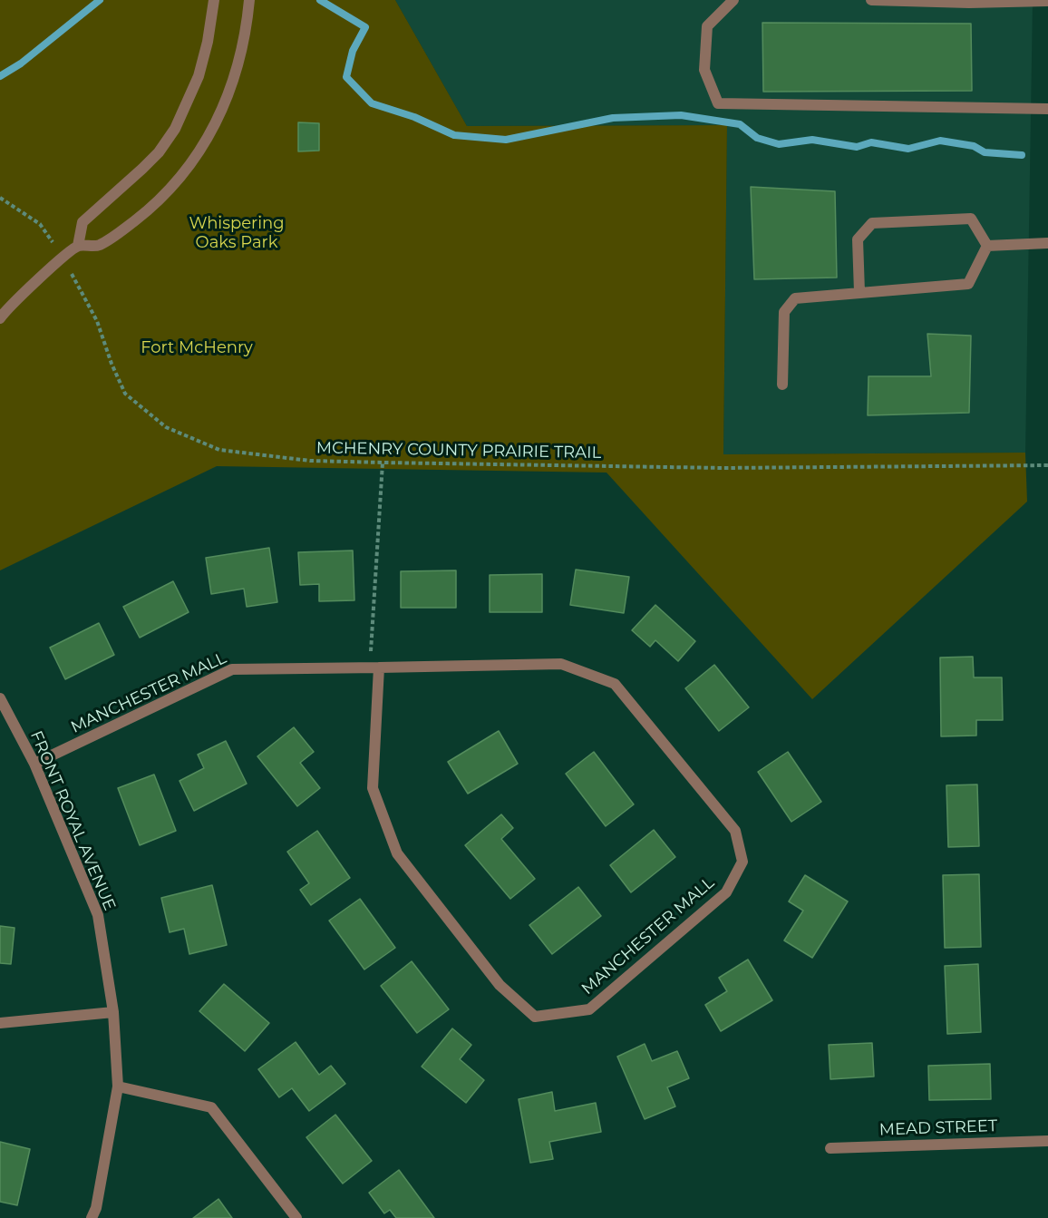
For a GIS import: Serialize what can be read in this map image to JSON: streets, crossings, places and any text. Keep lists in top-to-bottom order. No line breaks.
{"streets":{"street":["MANCHESTER MALL","FRONT ROYAL AVENUE","MEAD STREET"],"path":["MCHENRY COUNTY PRAIRIE TRAIL"]},"crossings":[["MANCHESTER MALL","FRONT ROYAL AVENUE"]],"parks":["Whispering Oaks Park","Fort McHenry"]}
